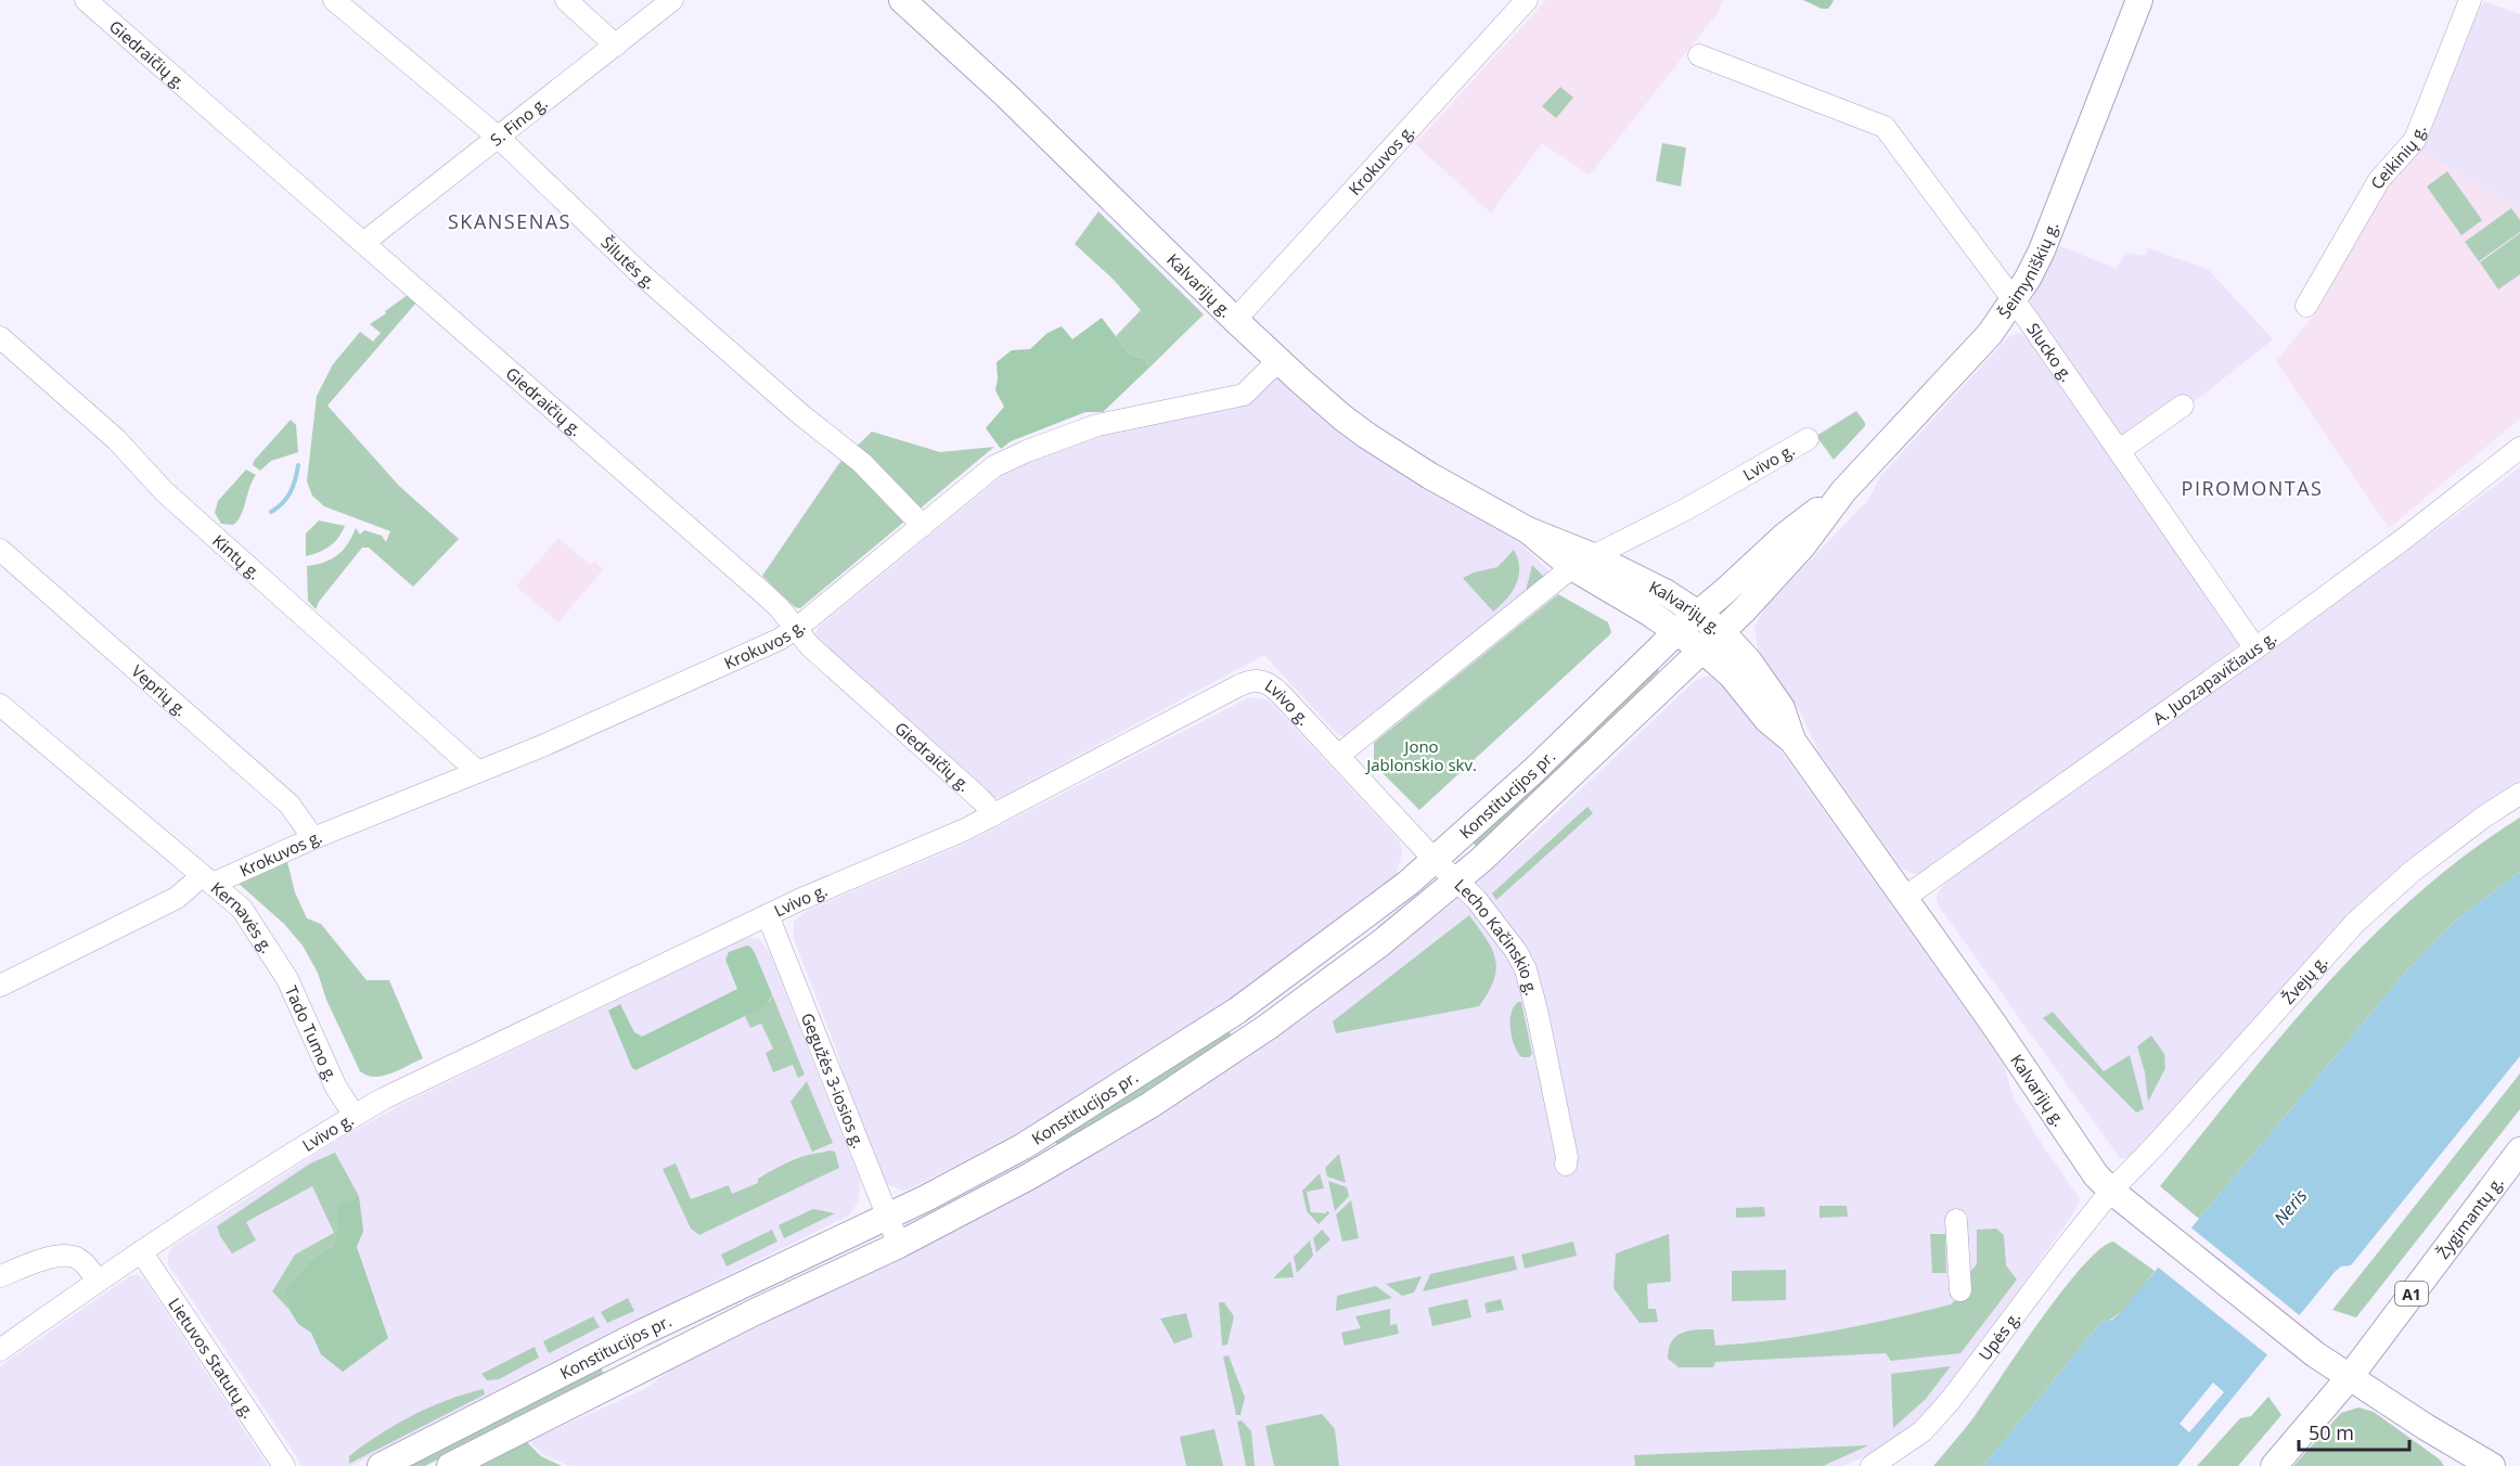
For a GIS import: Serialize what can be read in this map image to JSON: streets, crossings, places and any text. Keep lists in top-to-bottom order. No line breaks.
{"streets":{"main road":["Šeimyniškių g.","Kalvarijų g.","Konstitucijos pr.","Žygimantų g.","A1"],"street":["Giedraičių g.","S. Fino g.","Ceikinių g.","Krokuvos g.","Šilutės g.","Slucko g.","Lvivo g.","Kintų g.","A. Juozapavičiaus g.","Veprių g.","Kernavės g.","Lecho Kačinskio g.","Žvejų g.","Tado Tumo g.","Gegužės 3-iosios g.","Upės g.","Lietuvos Statutų g."]},"crossings":[["Giedraičių g.","S. Fino g."],["Giedraičių g.","Krokuvos g."],["Giedraičių g.","Lvivo g."],["S. Fino g.","Šilutės g."],["Krokuvos g.","Šilutės g."],["Krokuvos g.","Kalvarijų g."],["Krokuvos g.","Kintų g."],["Krokuvos g.","Veprių g."],["Krokuvos g.","Kernavės g."],["Šeimyniškių g.","Kalvarijų g."],["Šeimyniškių g.","Slucko g."],["Šeimyniškių g.","Konstitucijos pr."],["Kalvarijų g.","Lvivo g."],["Kalvarijų g.","A. Juozapavičiaus g."],["Kalvarijų g.","Konstitucijos pr."],["Kalvarijų g.","Žvejų g."],["Kalvarijų g.","Žygimantų g."],["Kalvarijų g.","A1"],["Kalvarijų g.","Upės g."],["Slucko g.","A. Juozapavičiaus g."],["Lvivo g.","Lecho Kačinskio g."],["Lvivo g.","Tado Tumo g."],["Lvivo g.","Gegužės 3-iosios g."],["Lvivo g.","Lietuvos Statutų g."],["Konstitucijos pr.","Lecho Kačinskio g."],["Konstitucijos pr.","Gegužės 3-iosios g."],["Kernavės g.","Tado Tumo g."],["Žvejų g.","Upės g."],["Žygimantų g.","A1"]],"districts":["SKANSENAS","PIROMONTAS"],"water":["Neris"],"parks":["Jono Jablonskio skv."],"scale_bar":"50 m"}
